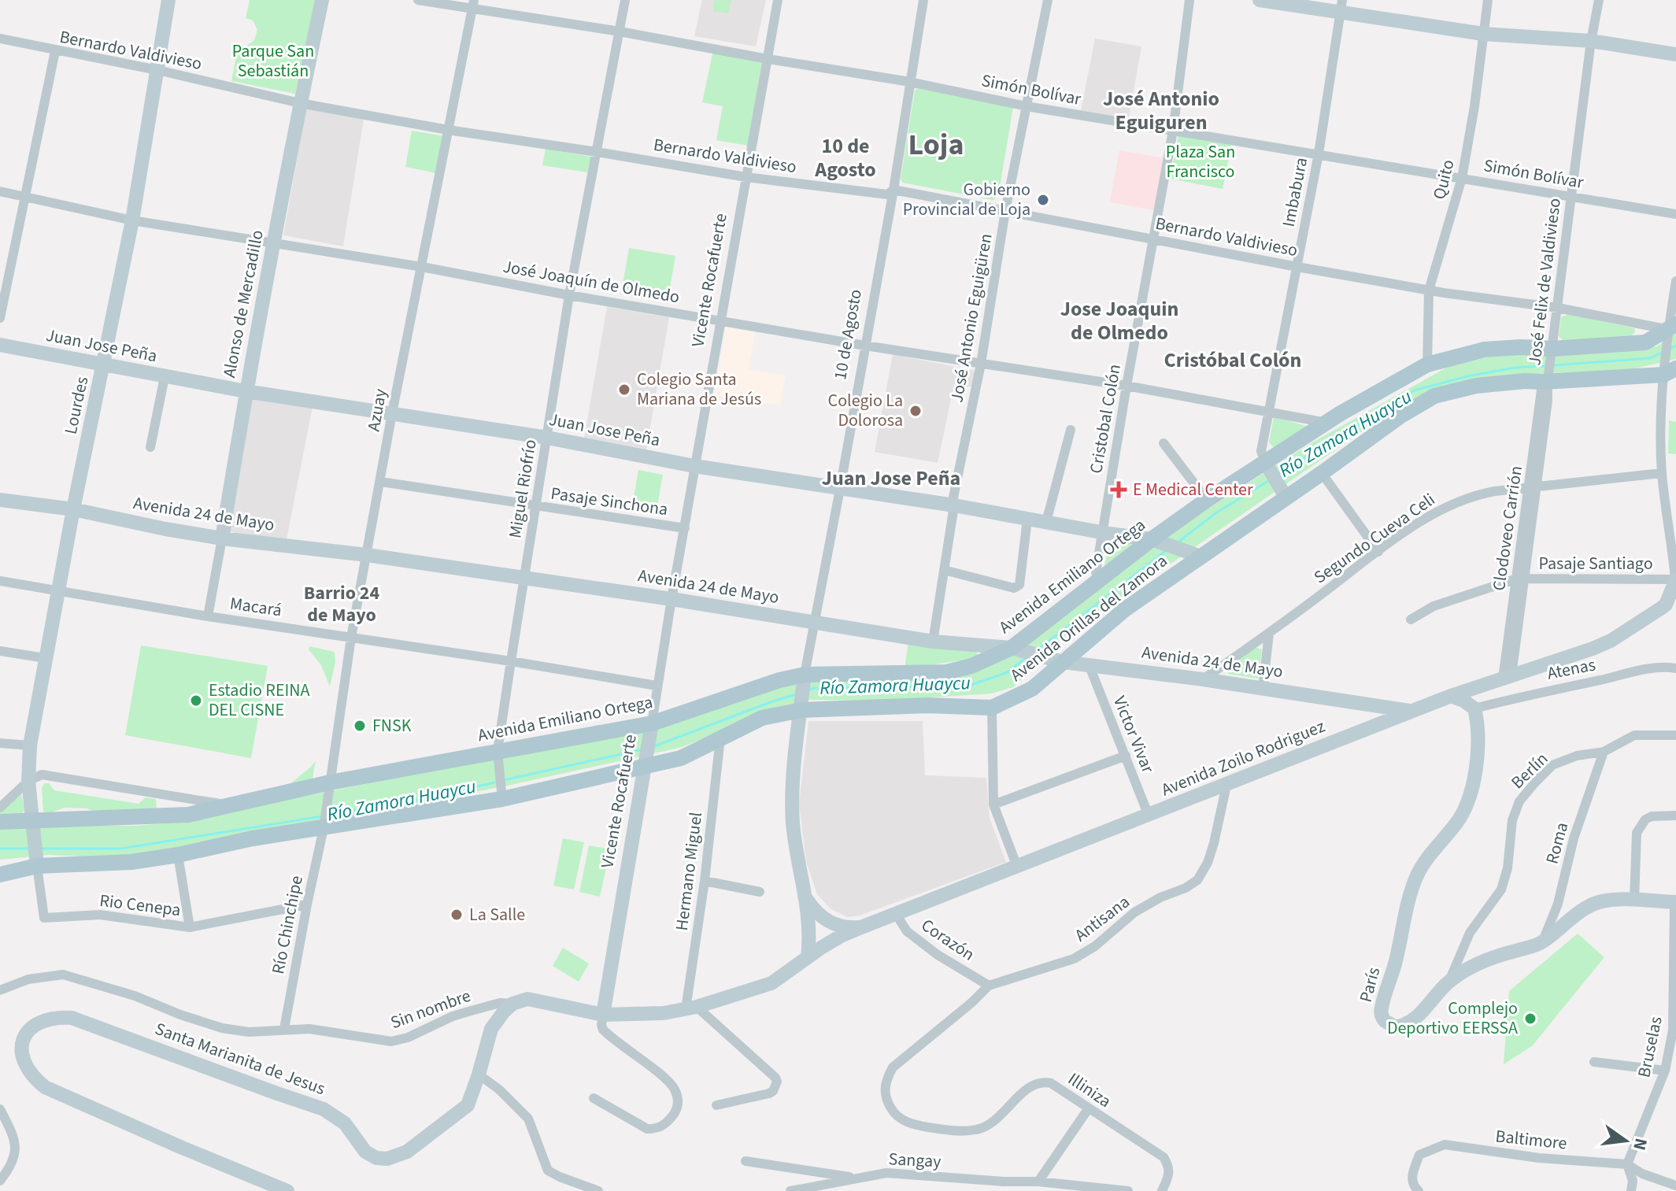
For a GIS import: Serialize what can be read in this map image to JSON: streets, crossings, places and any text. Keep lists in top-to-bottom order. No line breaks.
{"streets":{"main road":["Avenida Emiliano Ortega","Avenida Orillas del Zamora"],"street":["Bernardo Valdivieso","Simón Bolívar","Quito","Imbabura","Vicente Rocafuerte","José Joaquín de Olmedo","José Felix de Valdivieso","Alonso de Mercadillo","José Antonio Eguigüren","10 de Agosto","Juan Jose Peña","Lourdes","Azuay","Cristobal Colón","Miguel Riofrío","Pasaje Sinchona","Avenida 24 de Mayo","Clodoveo Carrión","Segundo Cueva Celi","Pasaje Santiago","Macará","Atenas","Victor Vivar","Avenida Zoilo Rodriguez","Berlín","Roma","Hermano Miguel","Rio Cenepa","Antisana","Río Chinchipe","Corazón","París","Sin nombre","Bruselas","Santa Marianita de Jesus","Illiniza","Baltimore","Sangay"]},"crossings":[["Bernardo Valdivieso","Quito"],["Bernardo Valdivieso","Imbabura"],["Bernardo Valdivieso","Vicente Rocafuerte"],["Bernardo Valdivieso","José Felix de Valdivieso"],["Bernardo Valdivieso","Alonso de Mercadillo"],["Bernardo Valdivieso","José Antonio Eguigüren"],["Bernardo Valdivieso","10 de Agosto"],["Bernardo Valdivieso","Lourdes"],["Bernardo Valdivieso","Azuay"],["Bernardo Valdivieso","Cristobal Colón"],["Bernardo Valdivieso","Miguel Riofrío"],["Bernardo Valdivieso","Avenida Emiliano Ortega"],["Simón Bolívar","Quito"],["Simón Bolívar","Imbabura"],["Simón Bolívar","Vicente Rocafuerte"],["Simón Bolívar","José Felix de Valdivieso"],["Simón Bolívar","José Antonio Eguigüren"],["Simón Bolívar","10 de Agosto"],["Simón Bolívar","Azuay"],["Simón Bolívar","Cristobal Colón"],["Simón Bolívar","Miguel Riofrío"],["Quito","Avenida Emiliano Ortega"],["Imbabura","José Joaquín de Olmedo"],["Imbabura","Avenida Emiliano Ortega"],["Vicente Rocafuerte","José Joaquín de Olmedo"],["Vicente Rocafuerte","Juan Jose Peña"],["Vicente Rocafuerte","Pasaje Sinchona"],["Vicente Rocafuerte","Avenida 24 de Mayo"],["Vicente Rocafuerte","Avenida Emiliano Ortega"],["Vicente Rocafuerte","Macará"],["Vicente Rocafuerte","Avenida Orillas del Zamora"],["José Joaquín de Olmedo","Alonso de Mercadillo"],["José Joaquín de Olmedo","José Antonio Eguigüren"],["José Joaquín de Olmedo","10 de Agosto"],["José Joaquín de Olmedo","Lourdes"],["José Joaquín de Olmedo","Azuay"],["José Joaquín de Olmedo","Cristobal Colón"],["José Joaquín de Olmedo","Miguel Riofrío"],["José Joaquín de Olmedo","Avenida Emiliano Ortega"],["José Felix de Valdivieso","Clodoveo Carrión"],["José Felix de Valdivieso","Avenida Emiliano Ortega"],["José Felix de Valdivieso","Avenida Orillas del Zamora"],["Alonso de Mercadillo","Juan Jose Peña"],["Alonso de Mercadillo","Avenida 24 de Mayo"],["Alonso de Mercadillo","Macará"],["José Antonio Eguigüren","Juan Jose Peña"],["José Antonio Eguigüren","Avenida 24 de Mayo"],["10 de Agosto","Juan Jose Peña"],["10 de Agosto","Avenida 24 de Mayo"],["10 de Agosto","Avenida Emiliano Ortega"],["Juan Jose Peña","Lourdes"],["Juan Jose Peña","Azuay"],["Juan Jose Peña","Cristobal Colón"],["Juan Jose Peña","Miguel Riofrío"],["Juan Jose Peña","Avenida Emiliano Ortega"],["Juan Jose Peña","Avenida Orillas del Zamora"],["Lourdes","Avenida 24 de Mayo"],["Lourdes","Avenida Emiliano Ortega"],["Lourdes","Macará"],["Lourdes","Avenida Orillas del Zamora"],["Lourdes","Rio Cenepa"],["Azuay","Pasaje Sinchona"],["Azuay","Avenida 24 de Mayo"],["Azuay","Avenida Emiliano Ortega"],["Azuay","Macará"],["Azuay","Avenida Orillas del Zamora"],["Azuay","Río Chinchipe"],["Cristobal Colón","Avenida Emiliano Ortega"],["Miguel Riofrío","Pasaje Sinchona"],["Miguel Riofrío","Avenida 24 de Mayo"],["Miguel Riofrío","Avenida Emiliano Ortega"],["Miguel Riofrío","Macará"],["Miguel Riofrío","Avenida Orillas del Zamora"],["Avenida 24 de Mayo","Segundo Cueva Celi"],["Avenida 24 de Mayo","Avenida Emiliano Ortega"],["Avenida 24 de Mayo","Avenida Orillas del Zamora"],["Avenida 24 de Mayo","Victor Vivar"],["Avenida 24 de Mayo","Avenida Zoilo Rodriguez"],["Clodoveo Carrión","Segundo Cueva Celi"],["Clodoveo Carrión","Pasaje Santiago"],["Clodoveo Carrión","Avenida Orillas del Zamora"],["Clodoveo Carrión","Avenida Zoilo Rodriguez"],["Pasaje Santiago","Avenida Zoilo Rodriguez"],["Avenida Orillas del Zamora","Hermano Miguel"],["Avenida Orillas del Zamora","Rio Cenepa"],["Avenida Orillas del Zamora","Río Chinchipe"],["Atenas","París"],["Victor Vivar","Avenida Zoilo Rodriguez"],["Avenida Zoilo Rodriguez","Antisana"],["Avenida Zoilo Rodriguez","Corazón"],["Berlín","Roma"],["Berlín","París"],["Roma","París"],["Rio Cenepa","Río Chinchipe"],["Antisana","Corazón"],["Antisana","Illiniza"],["Río Chinchipe","Sin nombre"],["París","Bruselas"],["Sin nombre","Santa Marianita de Jesus"],["Bruselas","Baltimore"]],"districts":["José Antonio Eguiguren","Loja","10 de Agosto","Jose Joaquin de Olmedo","Cristóbal Colón","Juan Jose Peña","Barrio 24 de Mayo"],"water":["Río Zamora Huaycu"],"parks":["Parque San Sebastián","Plaza San Francisco"],"places":{"other":["Gobierno Provincial de Loja","Colegio Santa Mariana de Jesús","Colegio La Dolorosa","Estadio REINA DEL CISNE","FNSK","La Salle","Complejo Deportivo EERSSA"],"health":["E Medical Center"]},"north":"right"}
